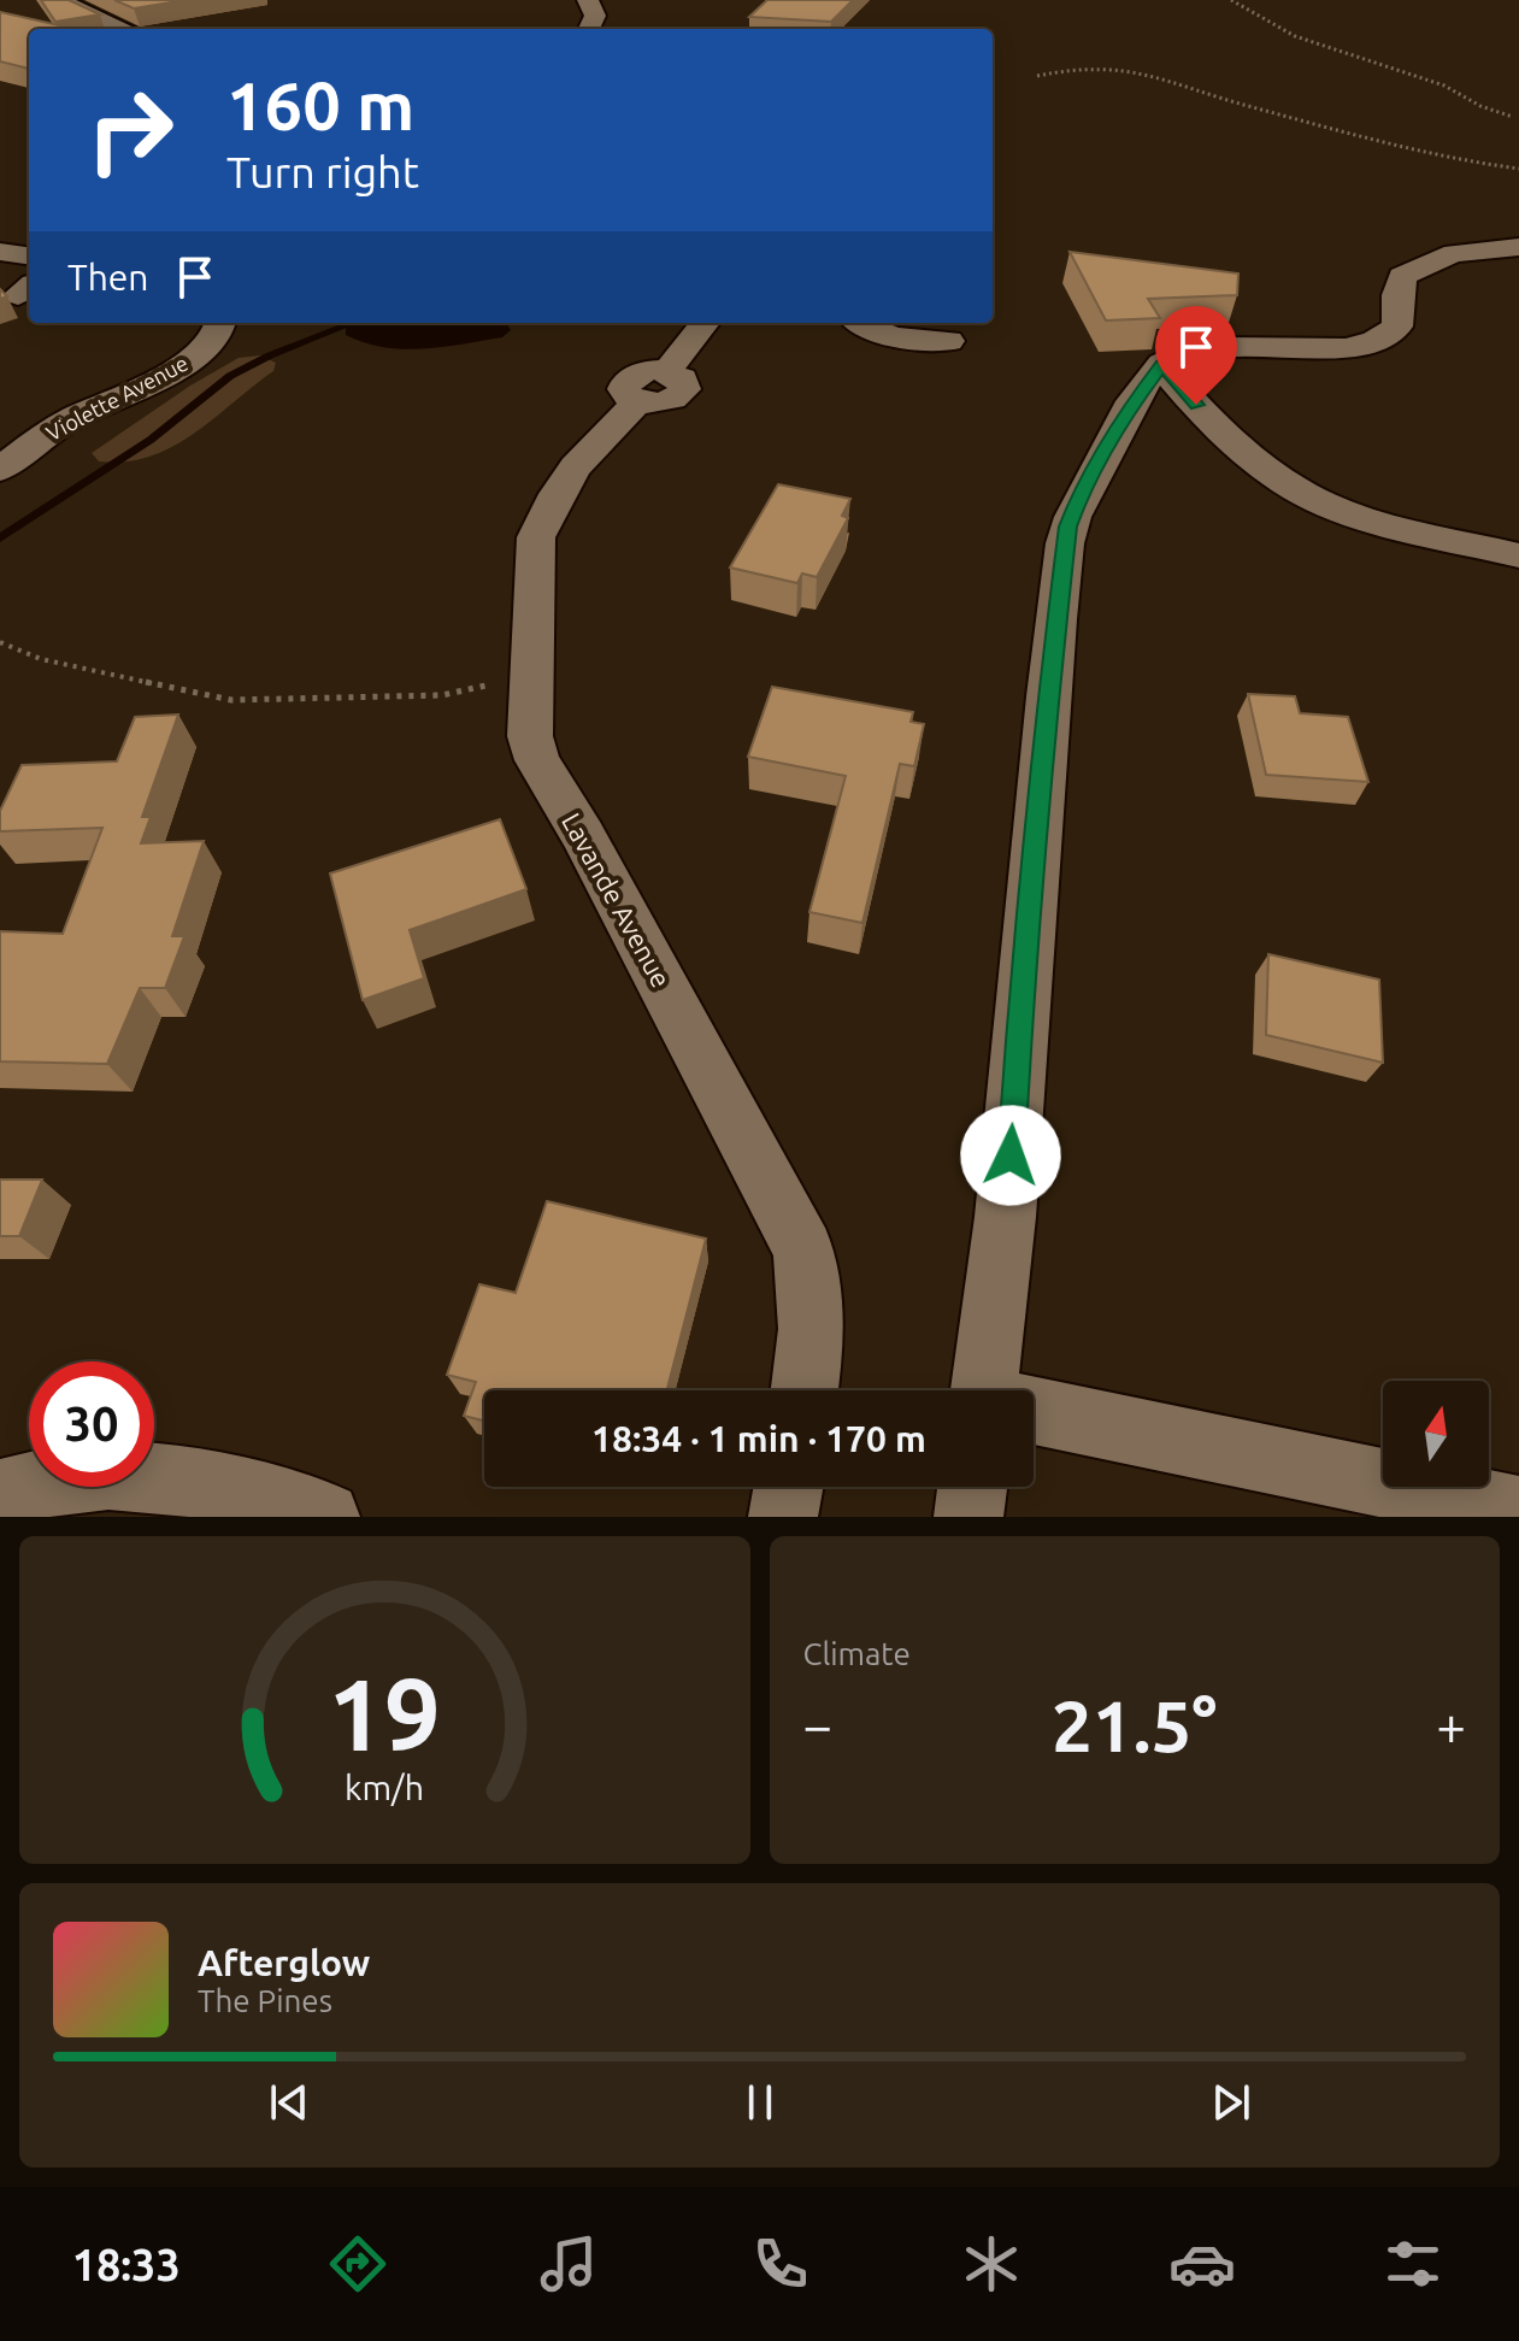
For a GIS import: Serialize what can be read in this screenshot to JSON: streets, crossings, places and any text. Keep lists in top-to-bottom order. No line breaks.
{"streets":{"street":["Violette Avenue","Lavande Avenue"]},"north":"top","page":{"turn":["160 m","Turn right"],"then":"Then","limit":"30","trip":"18:34 · 1 min · 170 m","tile":"Climate","heat":["−","21.5°","+"],"song":["Afterglow","The Pines"],"tabs":"18:33","gauge":["19","km/h"]}}
